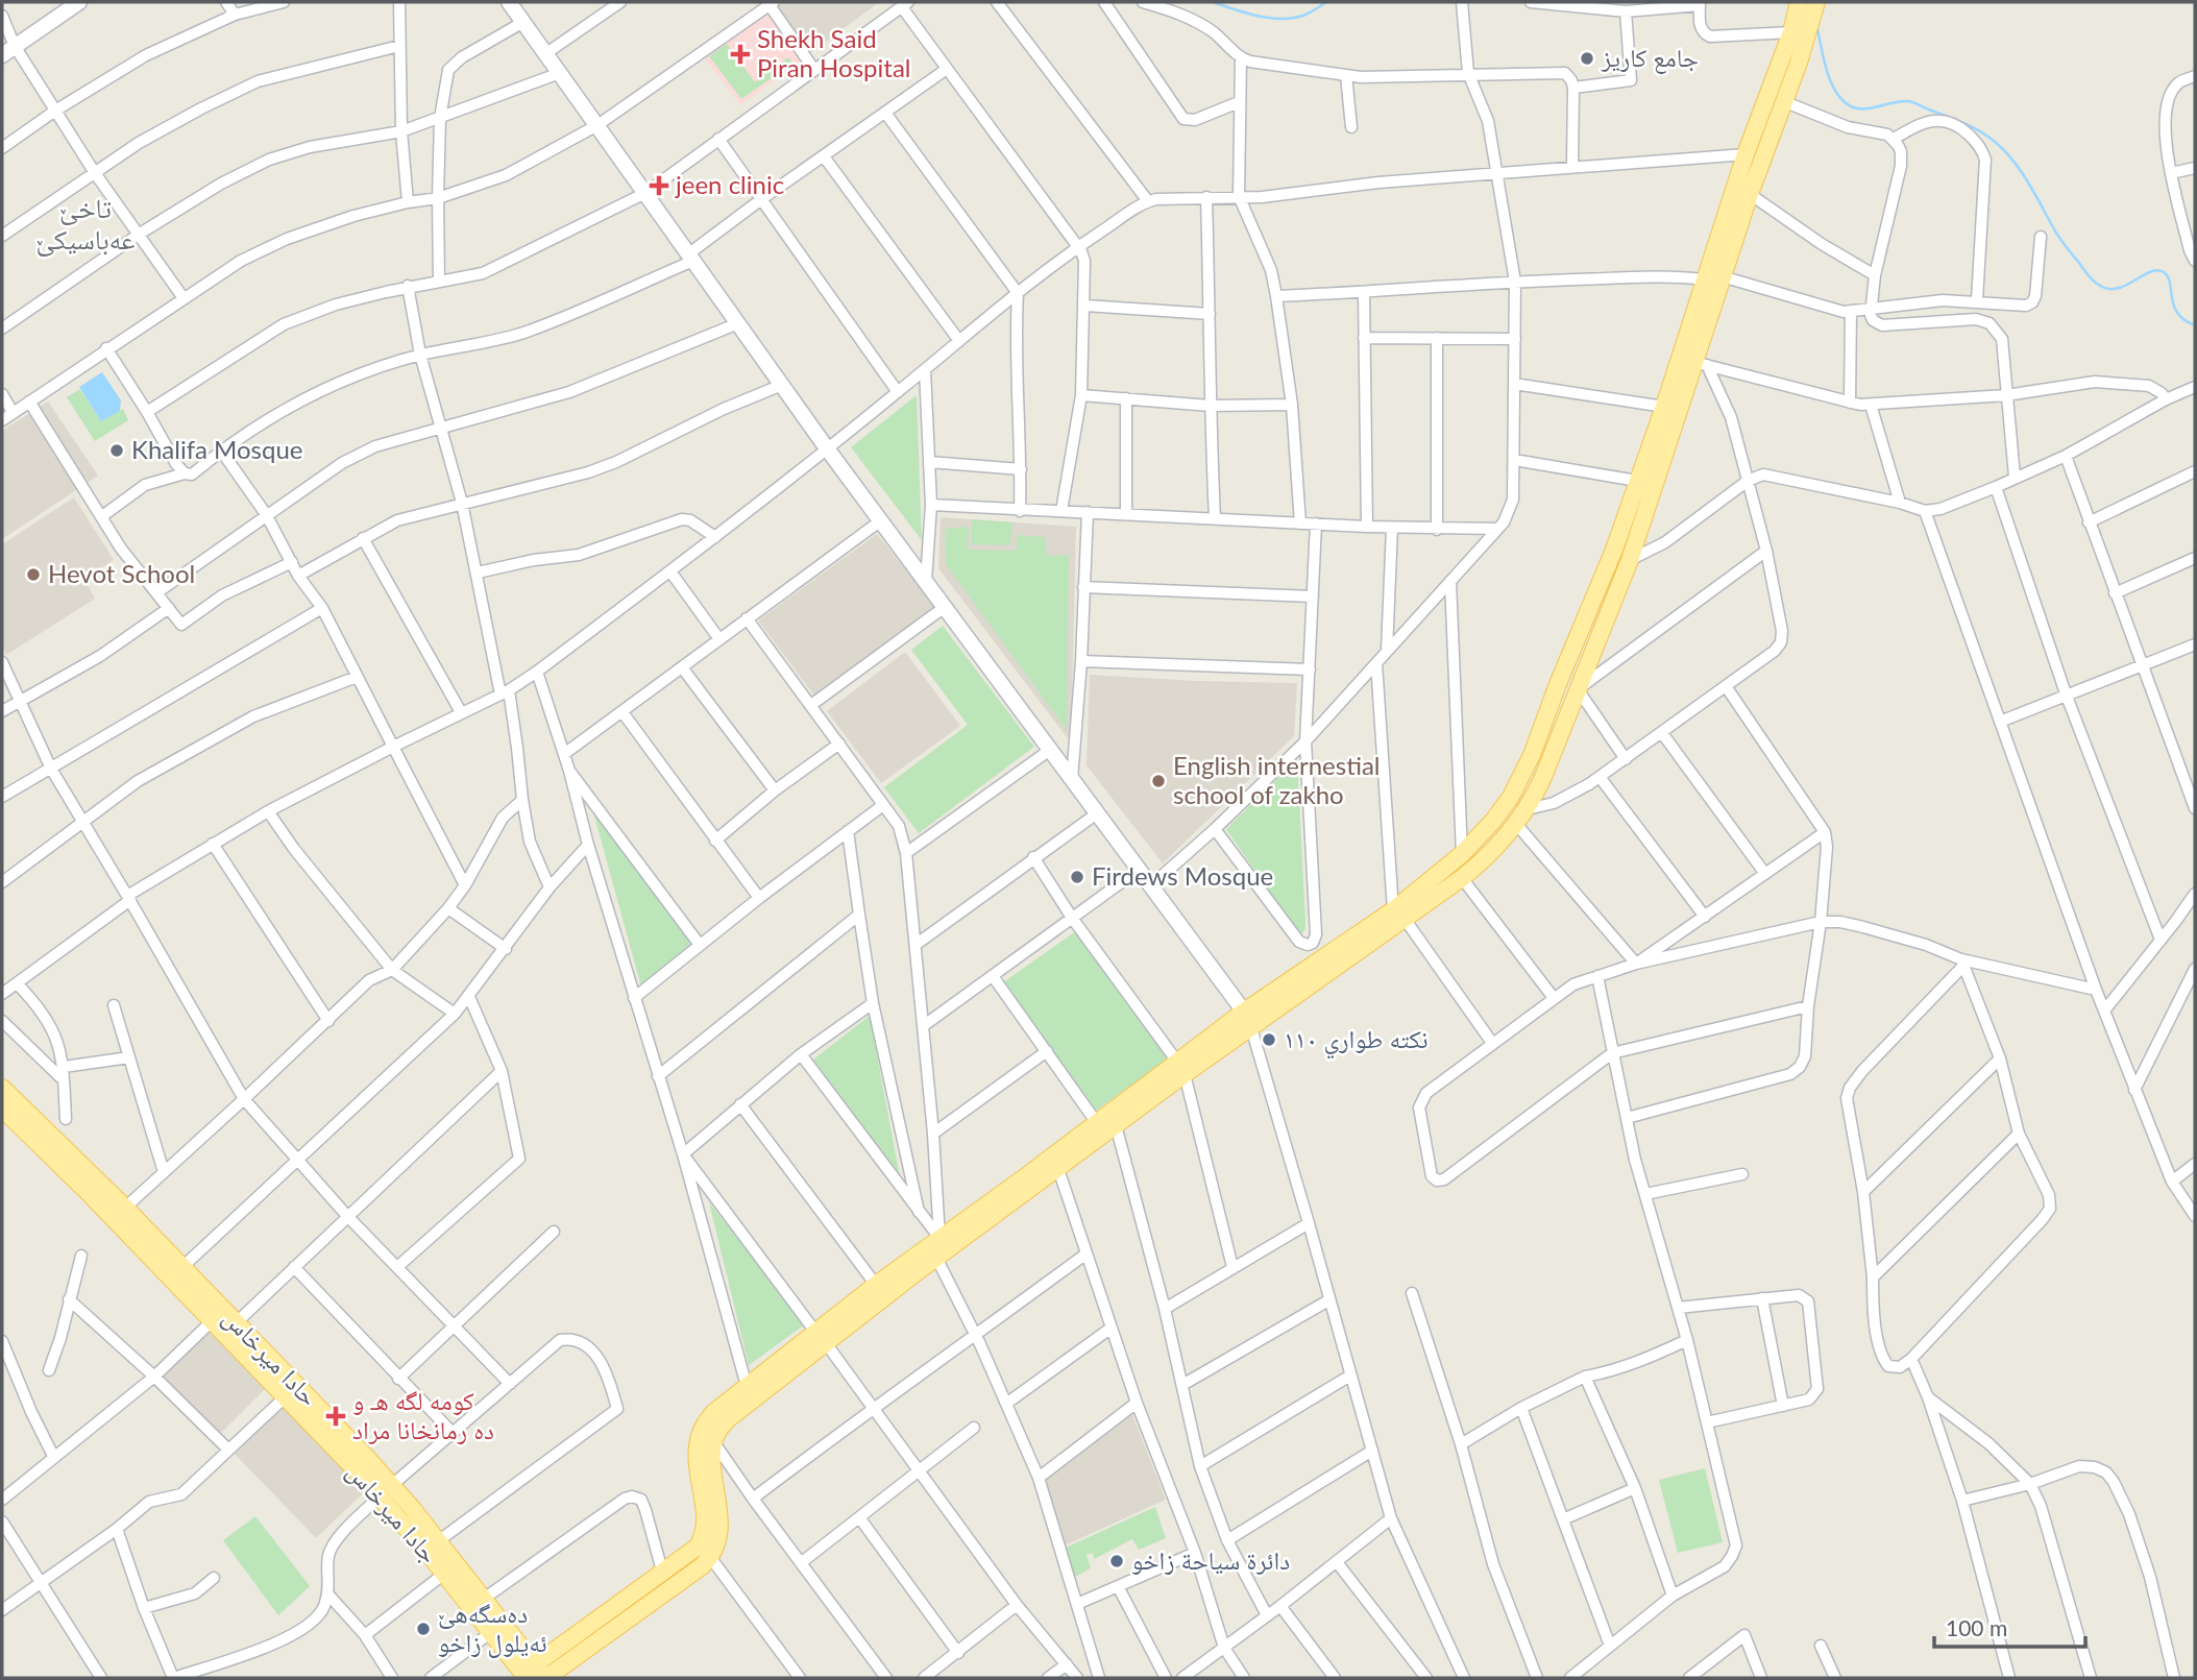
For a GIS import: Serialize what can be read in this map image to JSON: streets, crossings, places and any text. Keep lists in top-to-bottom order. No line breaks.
{"streets":{"main road":["حادا ميرخاس","جادا ميرخاس"]},"crossings":[["حادا ميرخاس","جادا ميرخاس"]],"districts":["تاخێ عه‌باسيكێ"],"places":{"health":["Shekh Said Piran Hospital","jeen clinic","كومه لگه هـ و ده رمانخانا مراد"],"other":["جامع كاريز","Khalifa Mosque","Hevot School","English internestial school of zakho","Firdews Mosque","نكته طواري ١١٠","دائرة سياحة زاخو","ده‌سگه‌هێ ئه‌يلول زاخو"]},"scale_bar":"100 m"}
